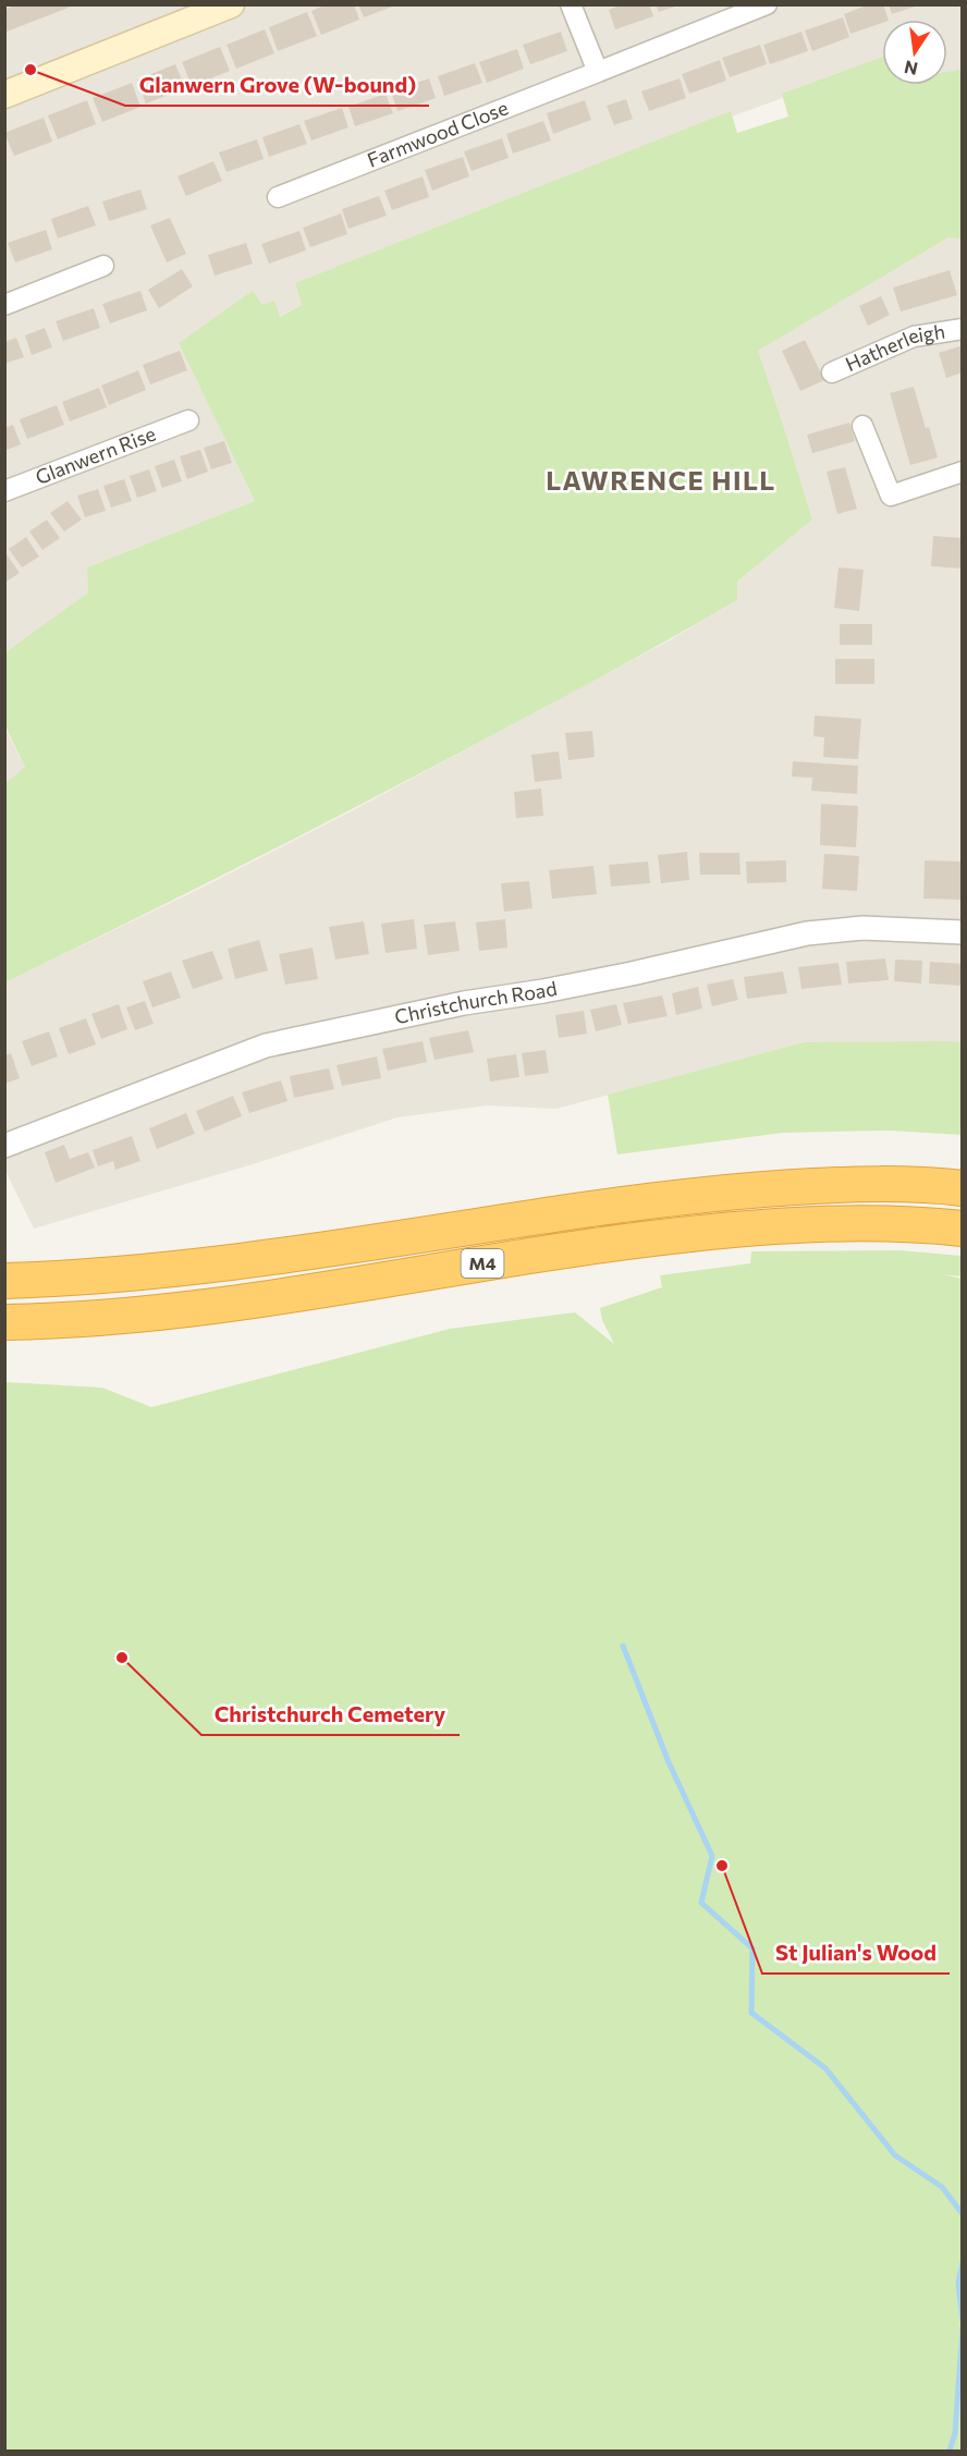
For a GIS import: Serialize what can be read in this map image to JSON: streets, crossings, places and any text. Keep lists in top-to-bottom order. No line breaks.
{"streets":{"highway":["M4"],"street":["Farmwood Close","Hatherleigh","Glanwern Rise","Christchurch Road"]},"districts":["LAWRENCE HILL"],"places":["Glanwern Grove (W-bound)","Christchurch Cemetery","St Julian's Wood"],"north":"bottom"}
